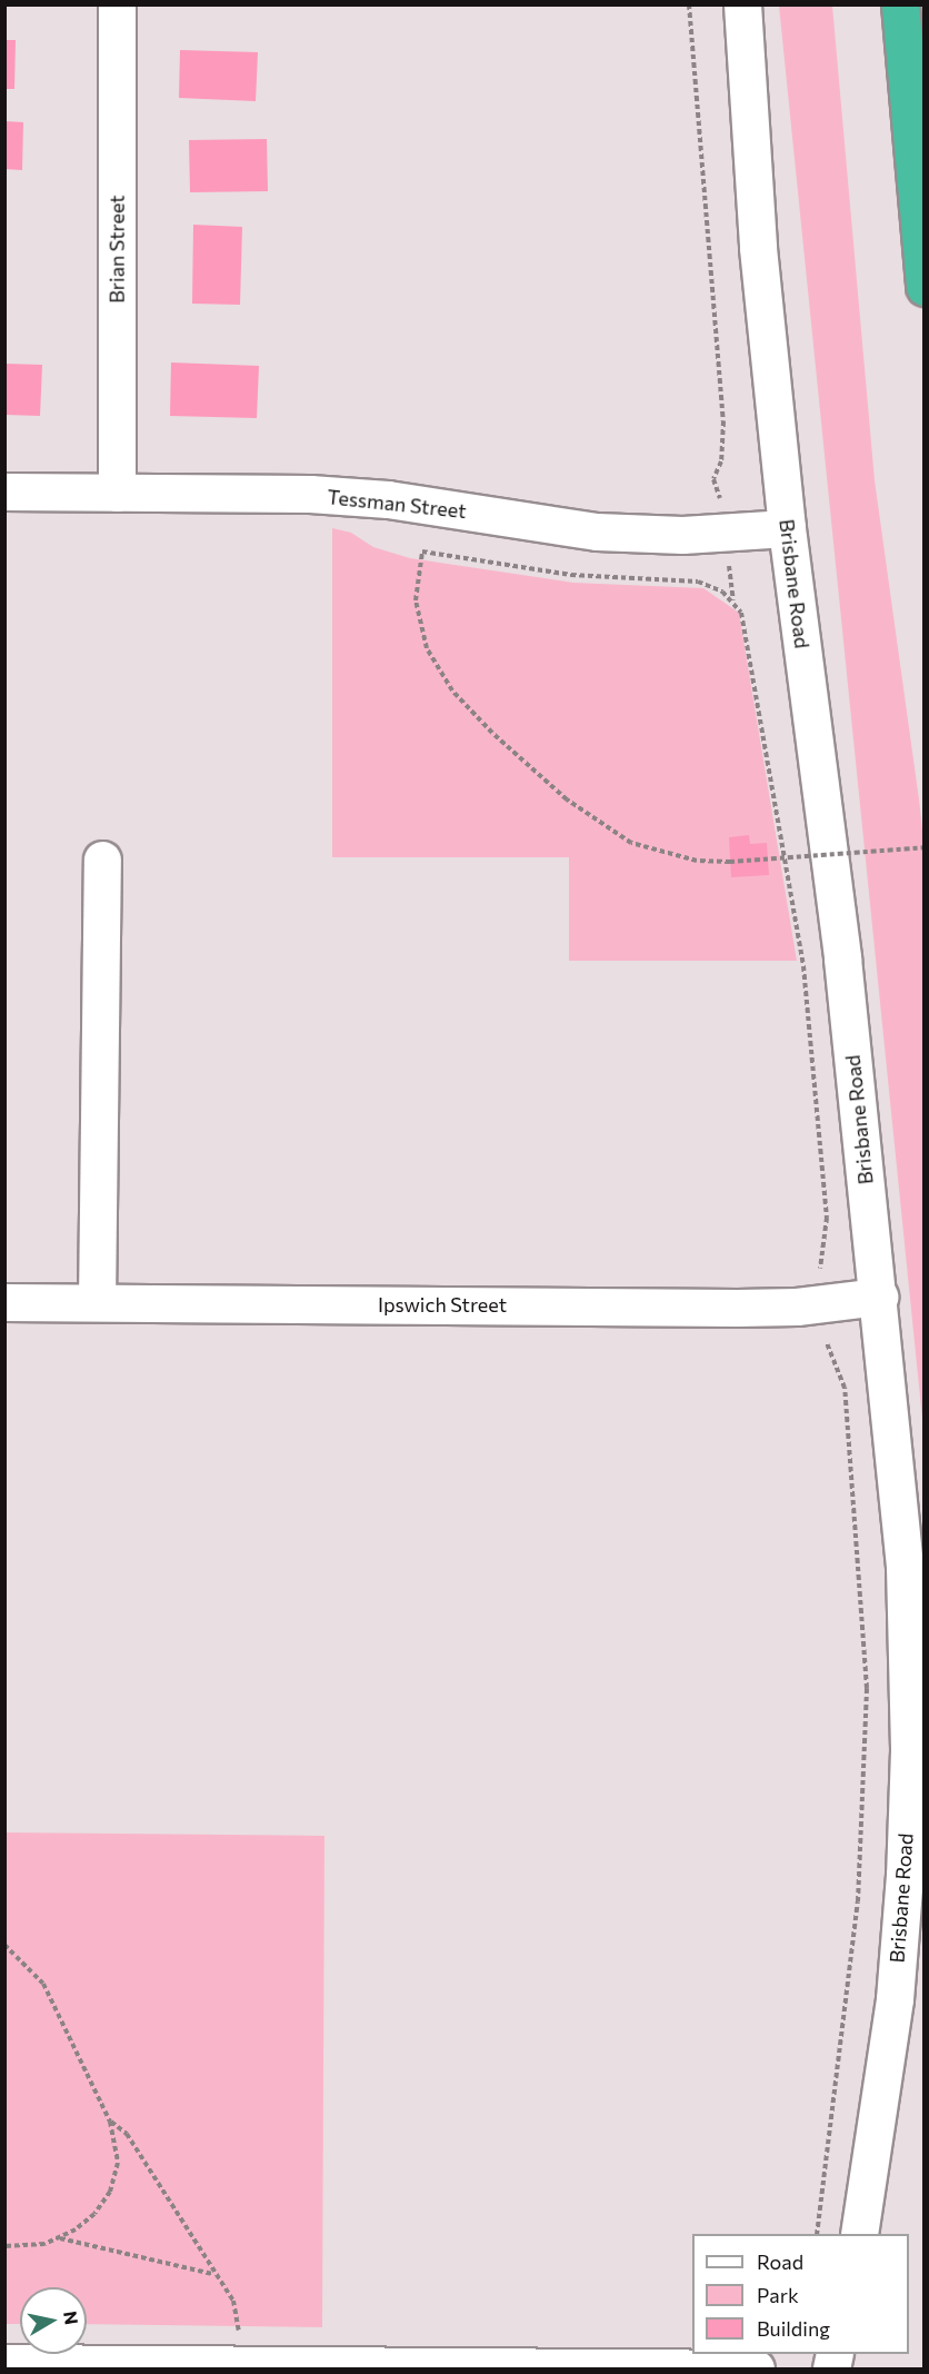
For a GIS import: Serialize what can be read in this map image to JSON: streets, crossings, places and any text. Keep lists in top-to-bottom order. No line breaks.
{"streets":{"street":["Brian Street","Tessman Street","Brisbane Road","Ipswich Street"]},"crossings":[["Brian Street","Tessman Street"],["Tessman Street","Brisbane Road"],["Brisbane Road","Ipswich Street"]],"legend":["Road","Park","Building"],"north":"right"}
